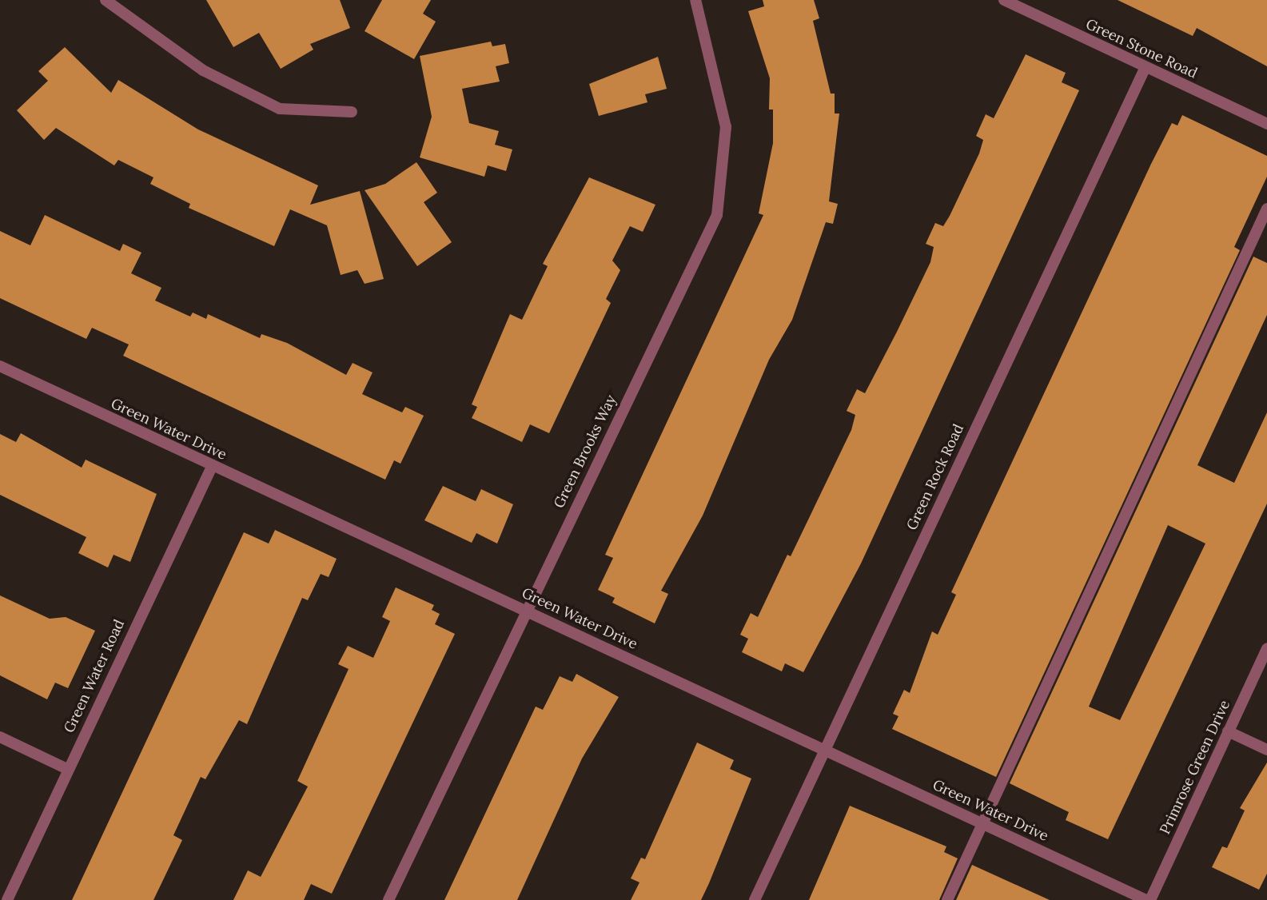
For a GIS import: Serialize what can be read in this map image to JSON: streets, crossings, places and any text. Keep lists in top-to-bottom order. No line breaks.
{"streets":{"street":["Green Stone Road","Green Water Drive","Green Brooks Way","Green Rock Road","Green Water Road","Primrose Green Drive"]},"crossings":[["Green Stone Road","Green Rock Road"],["Green Water Drive","Green Brooks Way"],["Green Water Drive","Green Rock Road"],["Green Water Drive","Green Water Road"],["Green Water Drive","Primrose Green Drive"]]}
